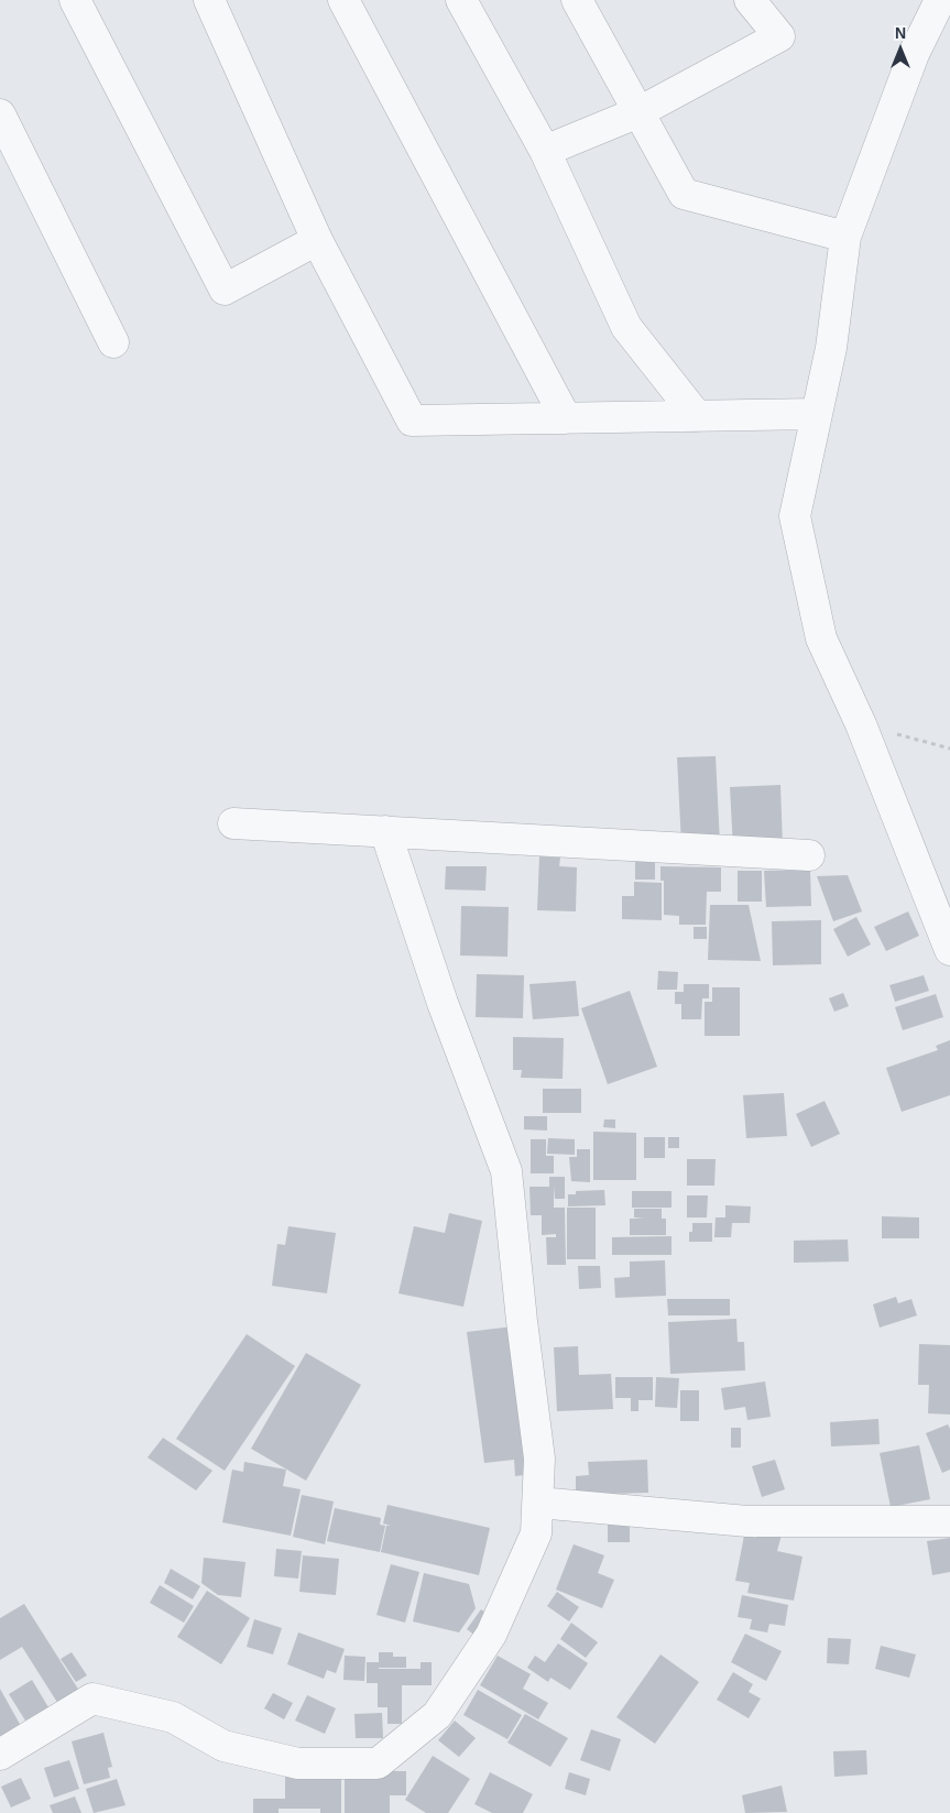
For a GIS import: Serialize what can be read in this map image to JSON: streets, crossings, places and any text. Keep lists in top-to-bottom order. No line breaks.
{"north":"top"}
